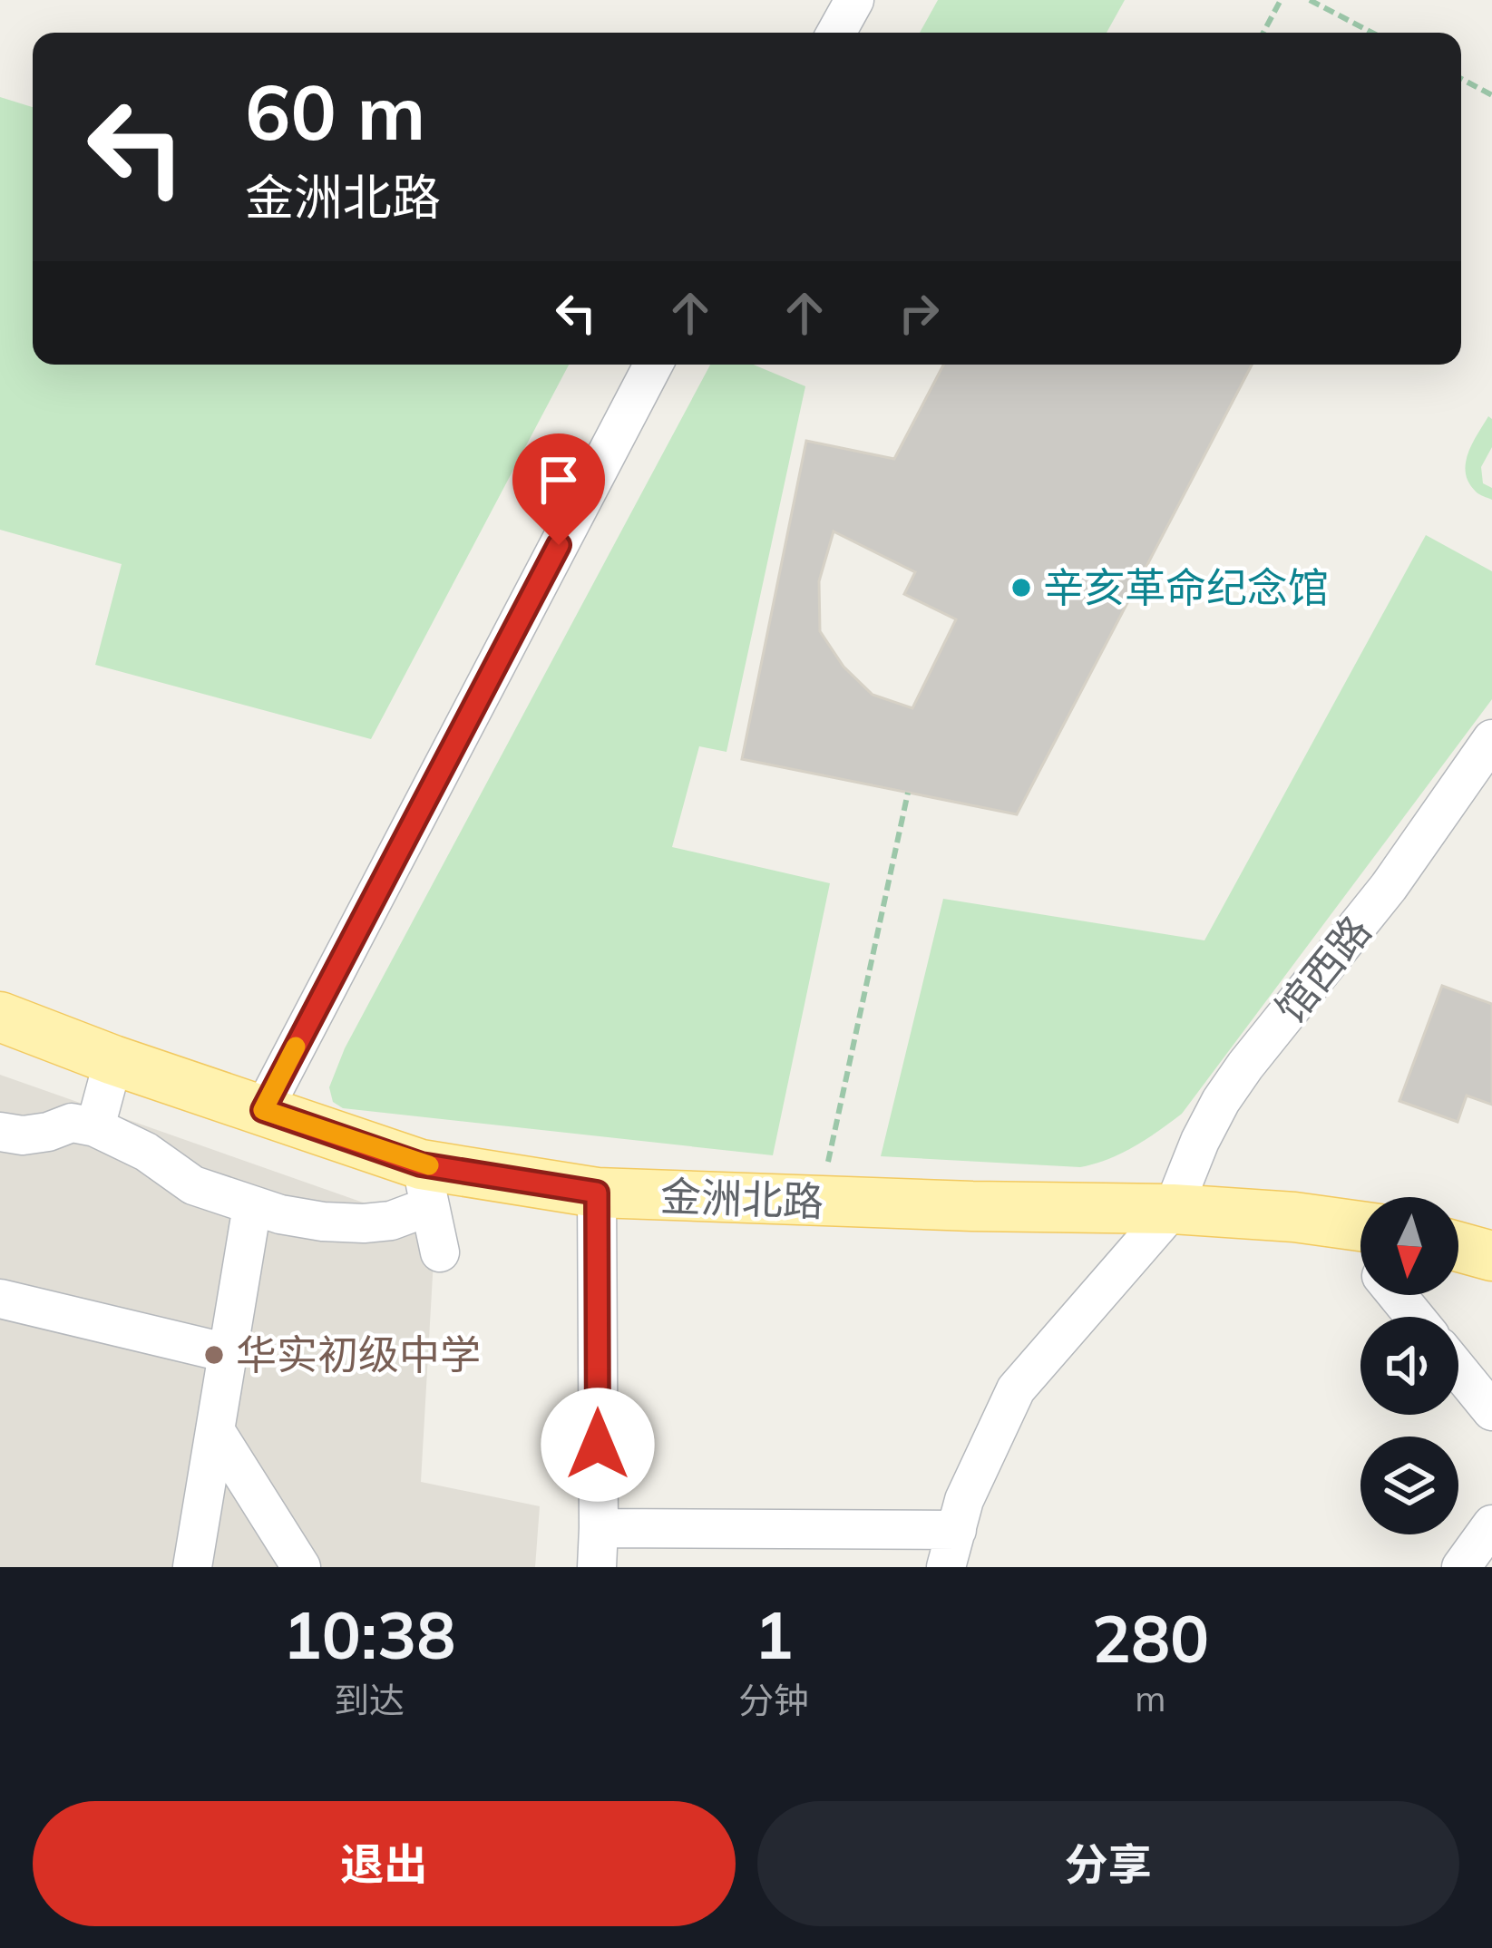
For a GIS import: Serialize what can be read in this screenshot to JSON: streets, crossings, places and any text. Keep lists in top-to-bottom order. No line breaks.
{"streets":{"main road":["金洲北路"],"street":["馆西路"]},"crossings":[["馆西路","金洲北路"]],"places":["辛亥革命纪念馆","华实初级中学"],"north":"bottom","page":{"turn":["60 m","金洲北路"],"eta":["10:38","到达","1","分钟","280","m"],"buttons":["退出","分享"]}}
